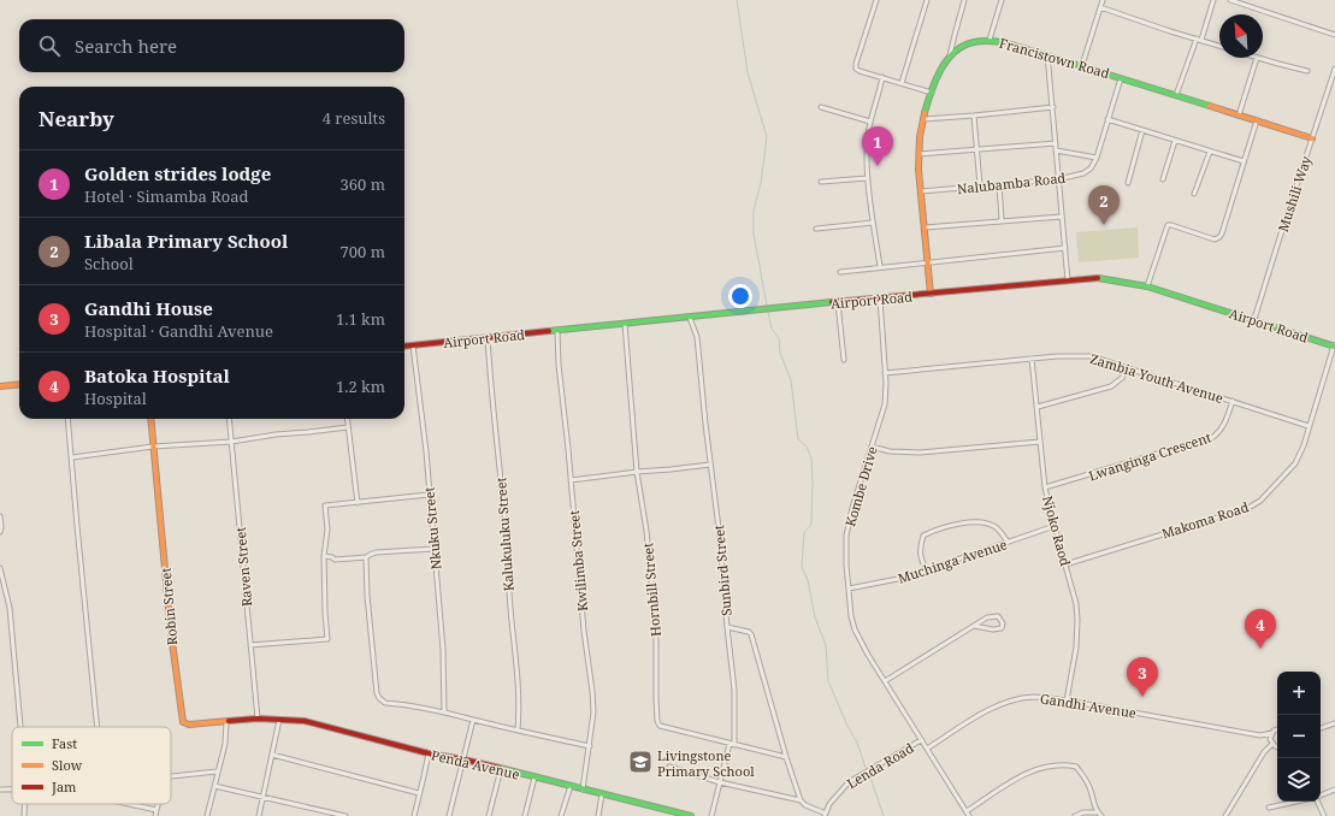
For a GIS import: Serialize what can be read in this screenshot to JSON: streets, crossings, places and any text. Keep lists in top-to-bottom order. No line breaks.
{"streets":{"street":["Francistown Road","Nalubamba Road","Mushili Way","Airport Road","Zambia Youth Avenue","Lwanginga Crescent","Kombe Drive","Makoma Road","Nkuku Street","Njoko Raod","Kalukuluku Street","Kwilimba Street","Muchinga Avenue","Raven Street","Sunbird Street","Hornbill Street","Robin Street","Gandhi Avenue","Penda Avenue","Lenda Road"]},"crossings":[["Francistown Road","Nalubamba Road"],["Francistown Road","Mushili Way"],["Francistown Road","Airport Road"],["Mushili Way","Airport Road"],["Airport Road","Kombe Drive"],["Airport Road","Makoma Road"],["Airport Road","Nkuku Street"],["Airport Road","Kalukuluku Street"],["Airport Road","Kwilimba Street"],["Airport Road","Sunbird Street"],["Airport Road","Hornbill Street"],["Zambia Youth Avenue","Lwanginga Crescent"],["Zambia Youth Avenue","Kombe Drive"],["Zambia Youth Avenue","Makoma Road"],["Zambia Youth Avenue","Njoko Raod"],["Lwanginga Crescent","Njoko Raod"],["Kombe Drive","Muchinga Avenue"],["Kombe Drive","Gandhi Avenue"],["Kombe Drive","Lenda Road"],["Makoma Road","Njoko Raod"],["Njoko Raod","Muchinga Avenue"],["Njoko Raod","Gandhi Avenue"],["Kwilimba Street","Penda Avenue"],["Raven Street","Robin Street"],["Raven Street","Penda Avenue"],["Sunbird Street","Hornbill Street"],["Robin Street","Penda Avenue"]],"places":{"school or university":["Livingstone Primary School"]},"legend":["Fast","Slow","Jam"],"north":"top left","page":{"search":"Search here","heading":["Nearby","4 results"],"pins":["1","2","4","3"],"list":[{"mark":"1","name":"Golden strides lodge","note":"Hotel · Simamba Road","value":"360 m"},{"mark":"2","name":"Libala Primary School","note":"School","value":"700 m"},{"mark":"3","name":"Gandhi House","note":"Hospital · Gandhi Avenue","value":"1.1 km"},{"mark":"4","name":"Batoka Hospital","note":"Hospital","value":"1.2 km"}],"map_buttons":["+","−"]}}
